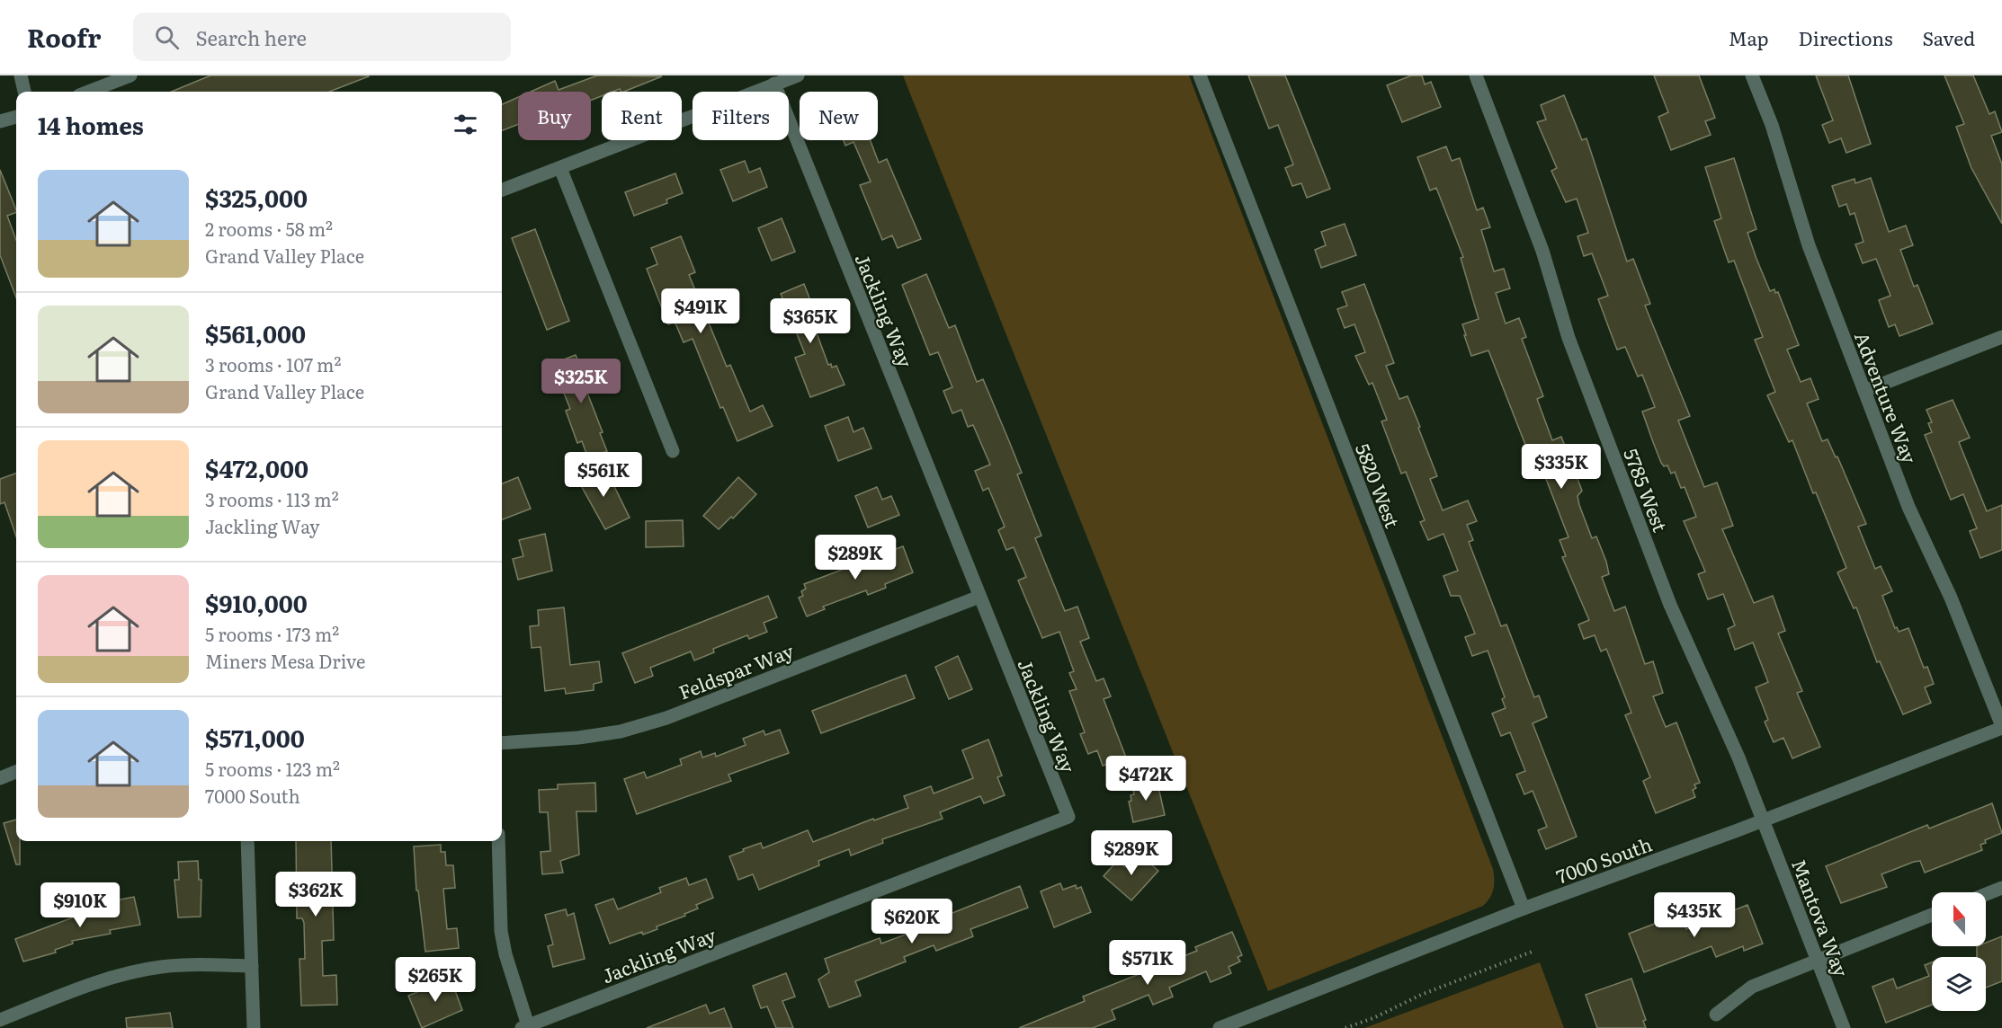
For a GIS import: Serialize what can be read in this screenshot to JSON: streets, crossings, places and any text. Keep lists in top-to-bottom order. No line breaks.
{"streets":{"street":["Jackling Way","Adventure Way","5820 West","5785 West","Feldspar Way","7000 South","Mantova Way"]},"crossings":[["Jackling Way","Feldspar Way"],["Adventure Way","7000 South"],["5820 West","7000 South"],["5785 West","7000 South"],["5785 West","Mantova Way"],["7000 South","Mantova Way"]],"north":"top","page":{"header":"Roofr","search":"Search here","nav":["Map","Directions","Saved"],"chip":["Buy","Rent","Filters","New"],"heading":"14 homes","list":[{"name":"$325,000","note":"2 rooms · 58 m² · Grand Valley Place"},{"name":"$561,000","note":"3 rooms · 107 m² · Grand Valley Place"},{"name":"$472,000","note":"3 rooms · 113 m² · Jackling Way"},{"name":"$910,000","note":"5 rooms · 173 m² · Miners Mesa Drive"},{"name":"$571,000","note":"5 rooms · 123 m² · 7000 South"}],"price":["$491K","$365K","$325K","$335K","$561K","$289K","$472K","$289K","$362K","$910K","$435K","$620K","$571K","$265K"]}}
